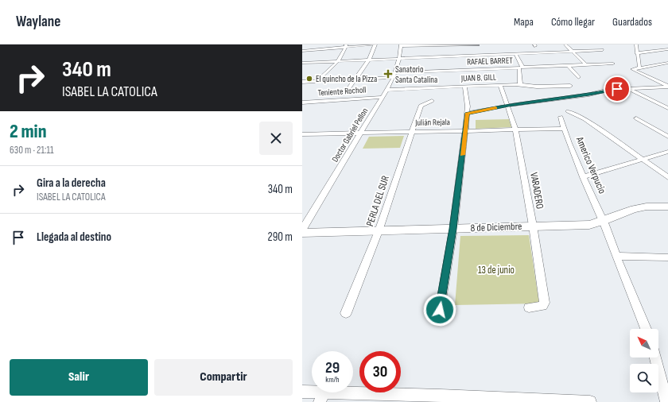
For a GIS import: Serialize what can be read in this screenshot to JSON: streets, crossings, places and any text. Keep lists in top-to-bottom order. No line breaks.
{"streets":{"main road":["8 de Diciembre"],"street":["RAFAEL BARRET","JUAN B. GILL","Teniente Rocholl","Julián Rejala","Doctor Gabriel Pellon","Americo Verpucio","VARADERO","PERLA DEL SUR"]},"crossings":[["RAFAEL BARRET","Doctor Gabriel Pellon"],["JUAN B. GILL","Doctor Gabriel Pellon"],["JUAN B. GILL","VARADERO"],["Teniente Rocholl","Doctor Gabriel Pellon"],["Julián Rejala","Doctor Gabriel Pellon"],["Julián Rejala","Americo Verpucio"],["Julián Rejala","VARADERO"],["Julián Rejala","PERLA DEL SUR"],["Americo Verpucio","8 de Diciembre"],["VARADERO","8 de Diciembre"],["PERLA DEL SUR","8 de Diciembre"]],"parks":["13 de junio"],"places":{"health":["Sanatorio Santa Catalina"],"other":["El quincho de la Pizza"]},"north":"top left","page":{"header":"Waylane","nav":["Mapa","Cómo llegar","Guardados"],"turn":["340 m","ISABEL LA CATOLICA"],"heading":["2 min","630 m · 21:11"],"list":[{"name":"Gira a la derecha","note":"ISABEL LA CATOLICA","value":"340 m"},{"name":"Llegada al destino","value":"290 m"}],"speed":"29 km/h","limit":"30","buttons":["Salir","Compartir"]}}
